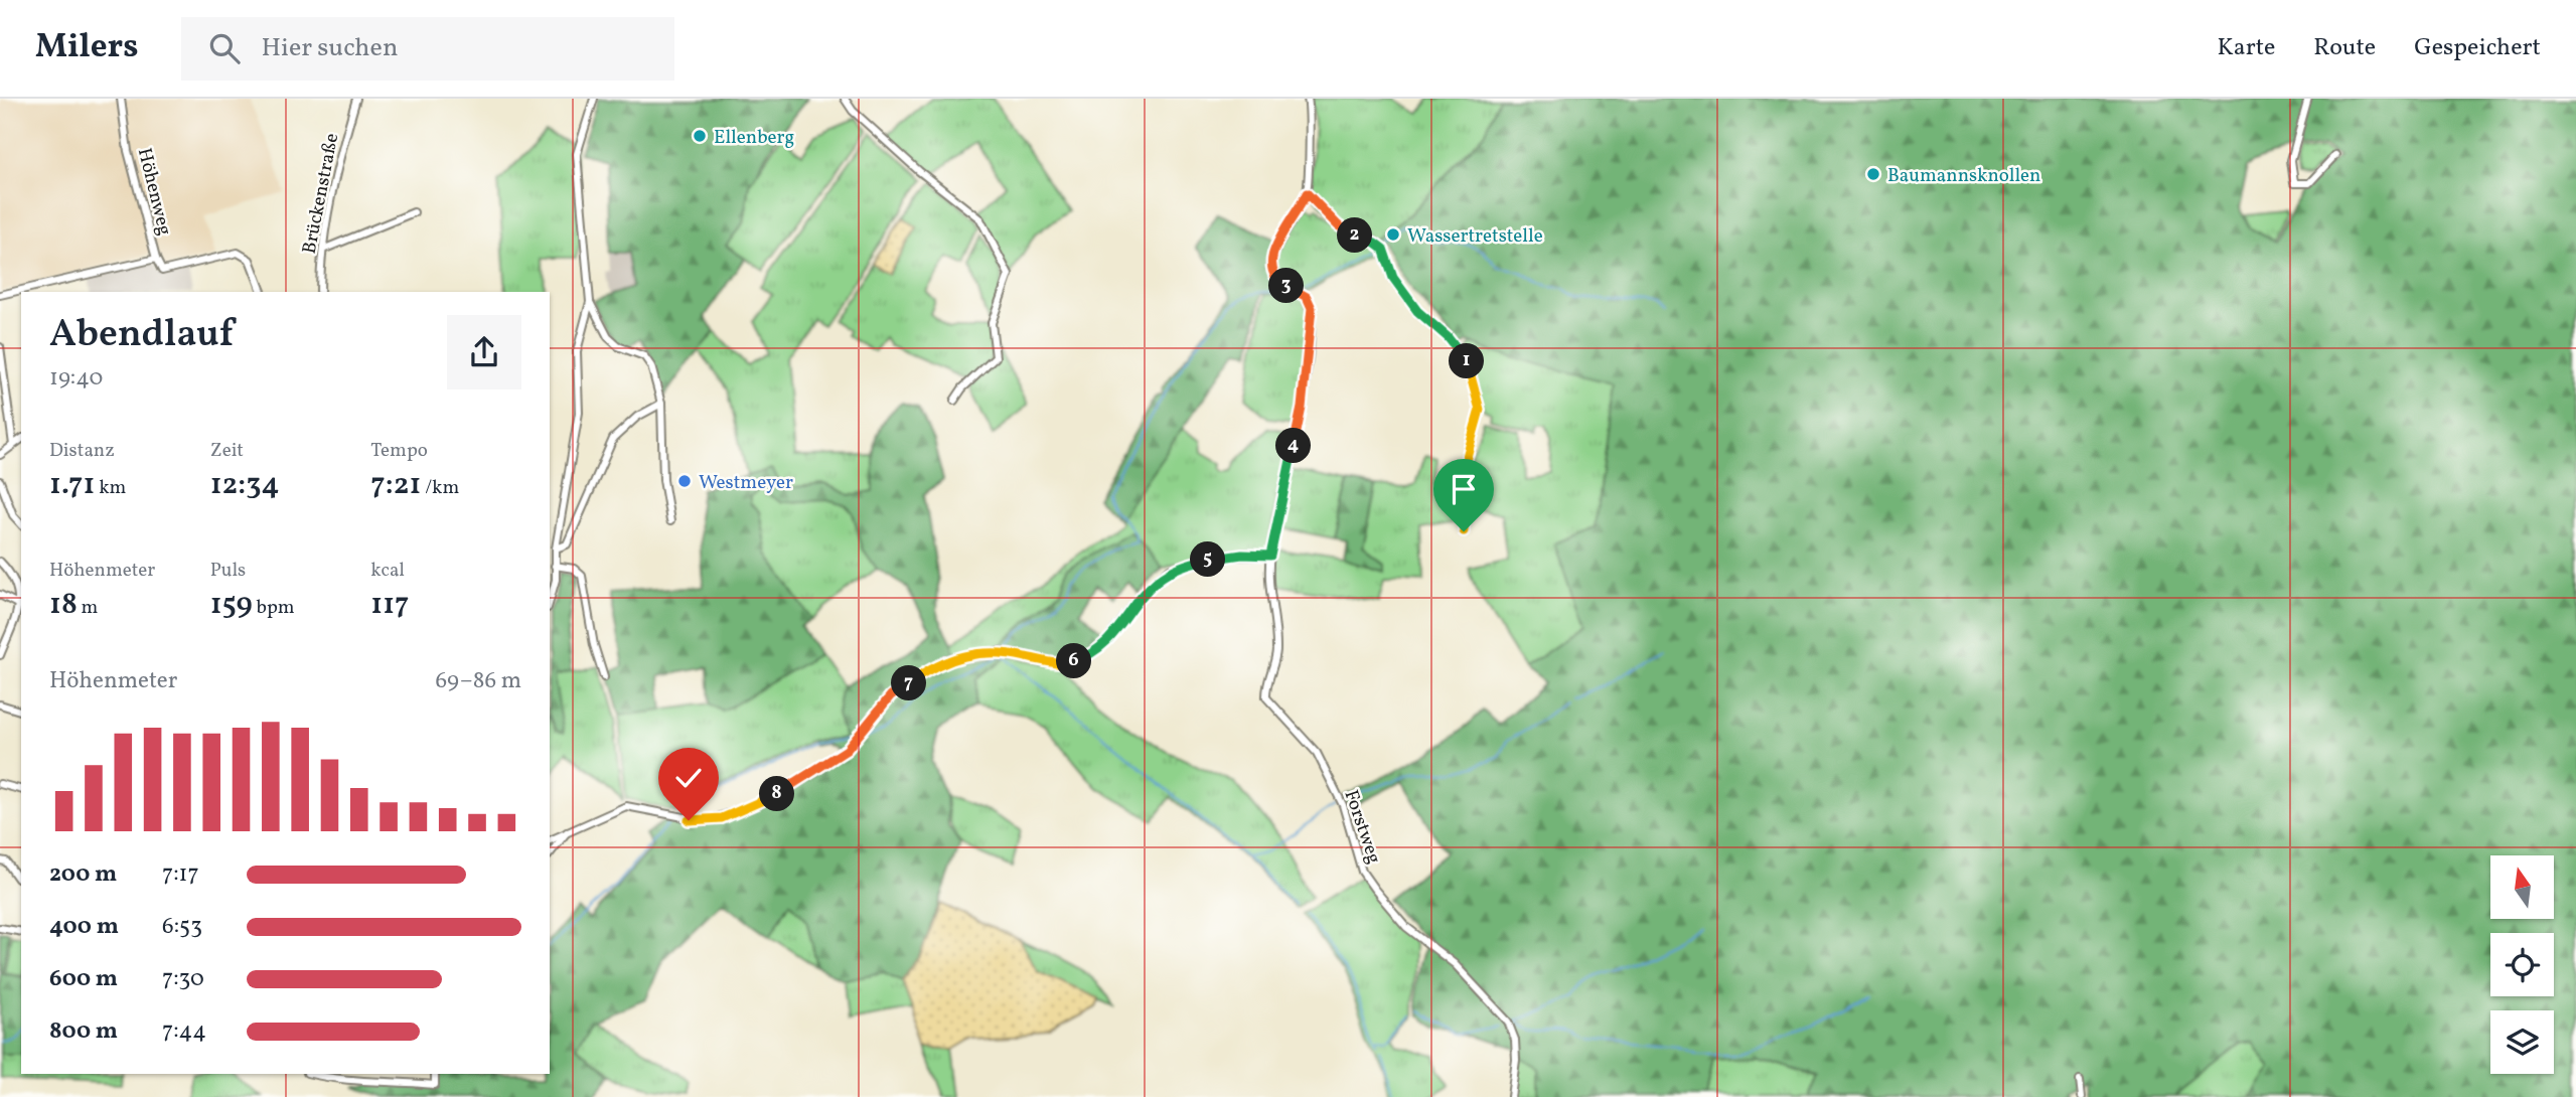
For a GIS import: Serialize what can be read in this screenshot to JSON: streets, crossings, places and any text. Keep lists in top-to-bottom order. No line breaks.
{"streets":{"street":["Höhenweg","Brückenstraße","Forstweg"]},"places":["Ellenberg","Baumannsknollen","Wassertretstelle","Westmeyer"],"north":"top","page":{"header":"Milers","search":"Hier suchen","nav":["Karte","Route","Gespeichert"],"pins":["2","3","1","4","5","6","7","8"],"heading":["Abendlauf","19:40"],"stats":[["Distanz","1.71 km"],["Zeit","12:34"],["Tempo","7:21 /km"],["Höhenmeter","18 m"],["Puls","159 bpm"],["kcal","117"]],"chart":["Höhenmeter","69–86 m"],"list":[{"name":"200 m","note":"7:17"},{"name":"400 m","note":"6:53"},{"name":"600 m","note":"7:30"},{"name":"800 m","note":"7:44"}]}}
